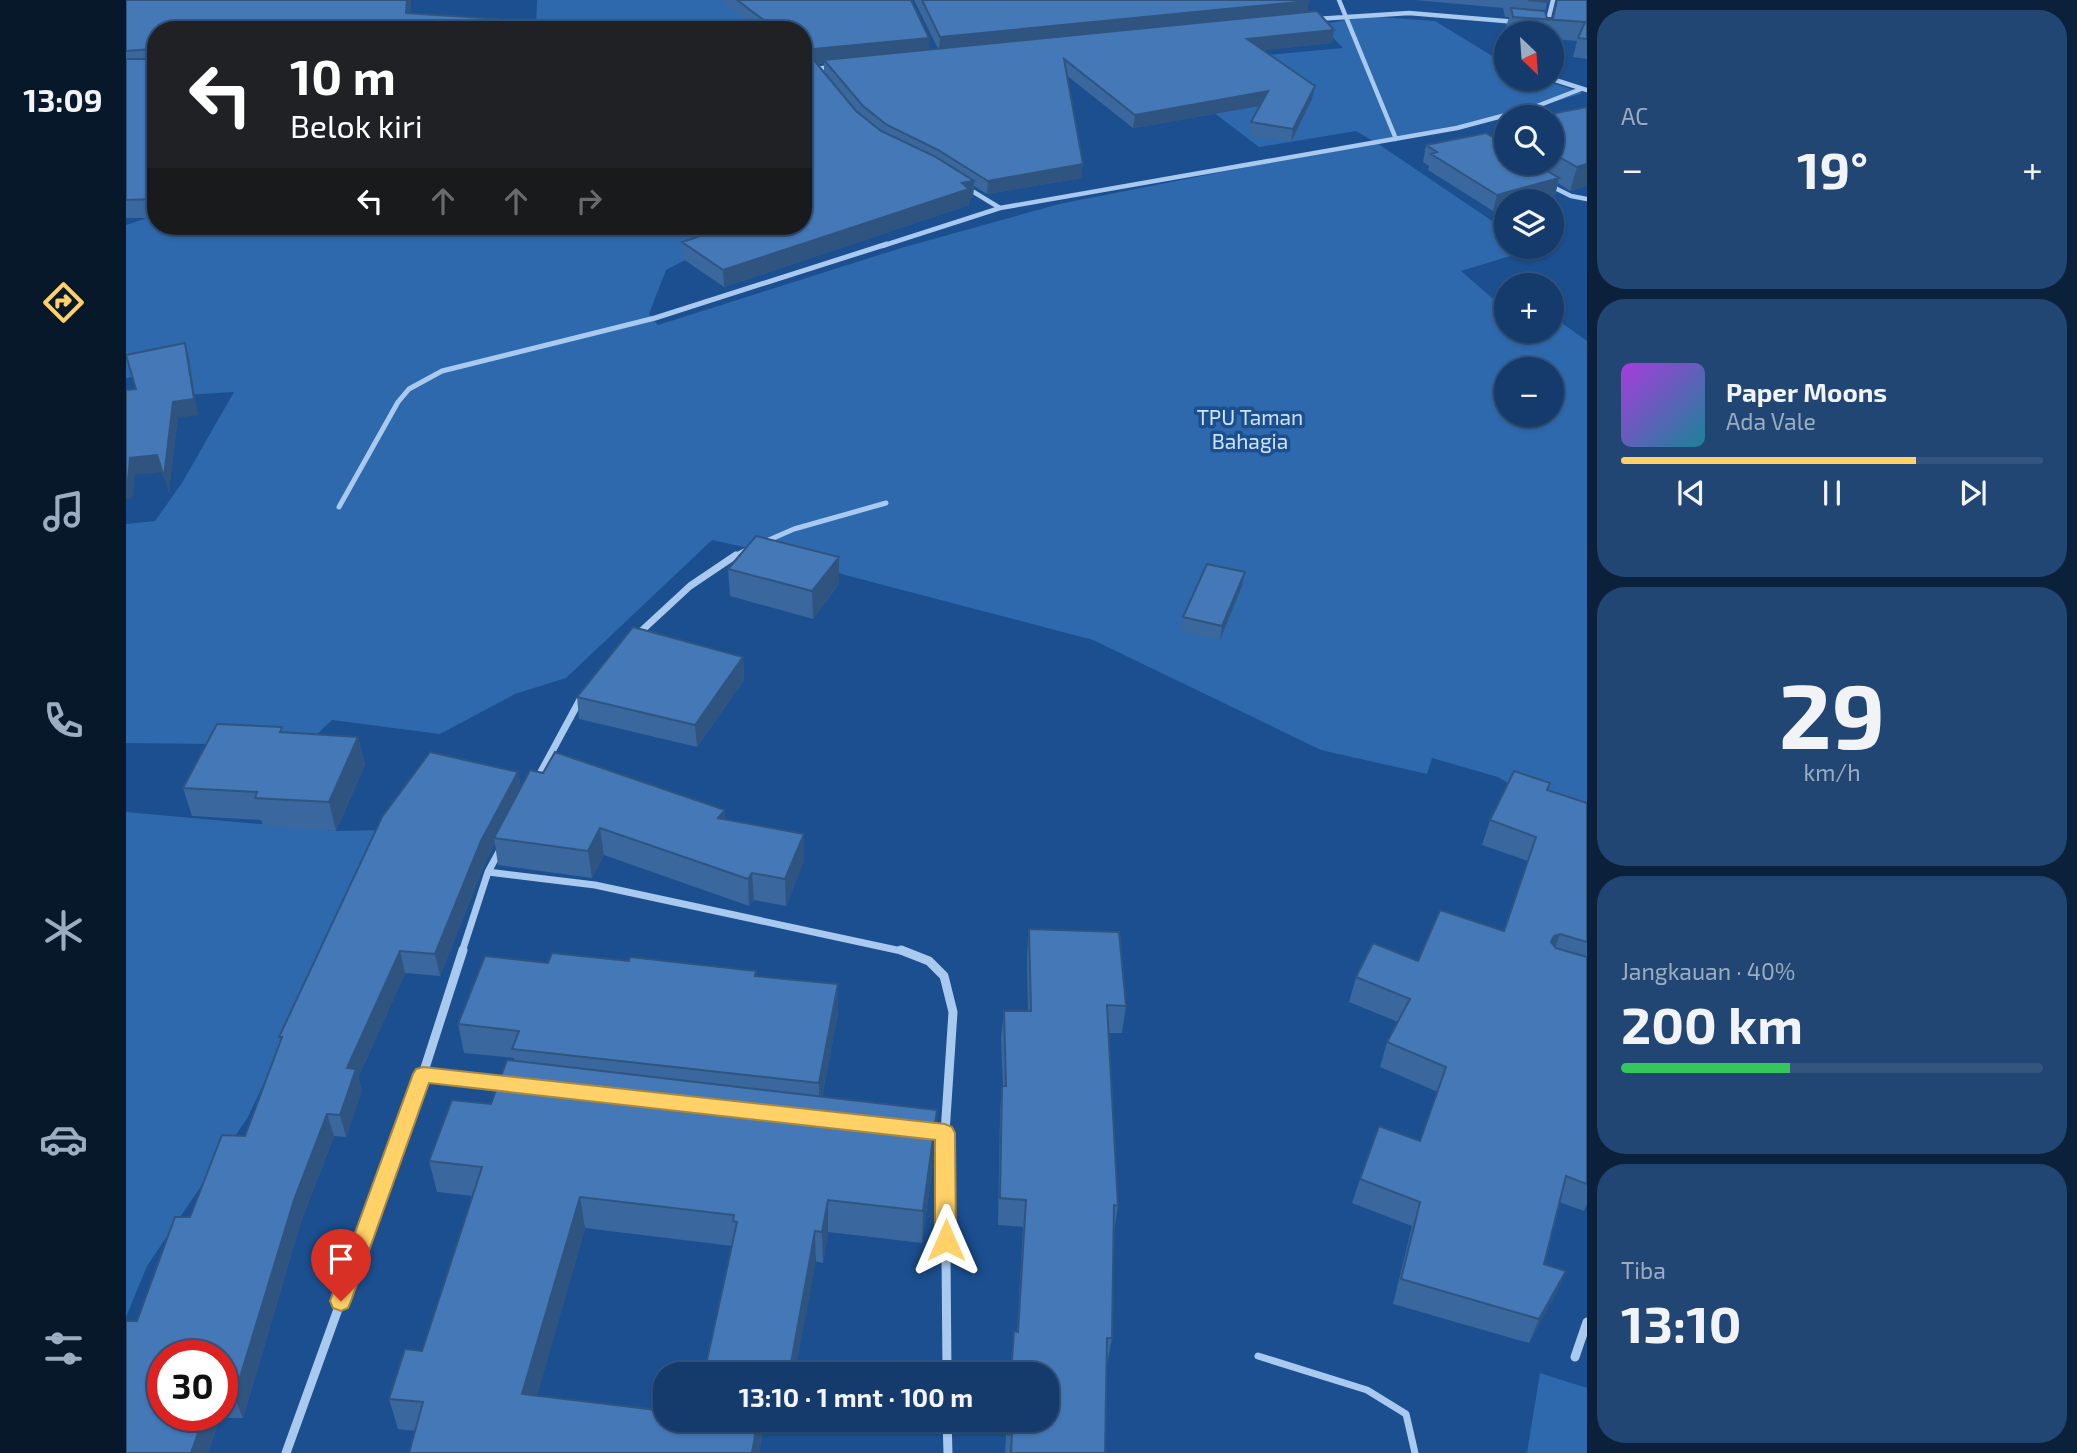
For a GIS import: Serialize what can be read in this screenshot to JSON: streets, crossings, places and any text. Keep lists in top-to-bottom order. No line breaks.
{"parks":["TPU Taman Bahagia"],"north":"bottom right","page":{"tabs":"13:09","tile":["AC",["29","km/h"],["Jangkauan · 40%","200 km"],["Tiba","13:10"]],"map_buttons":["+","−"],"turn":["10 m","Belok kiri"],"heat":["−","19°","+"],"song":["Paper Moons","Ada Vale"],"limit":"30","trip":"13:10 · 1 mnt · 100 m"}}
